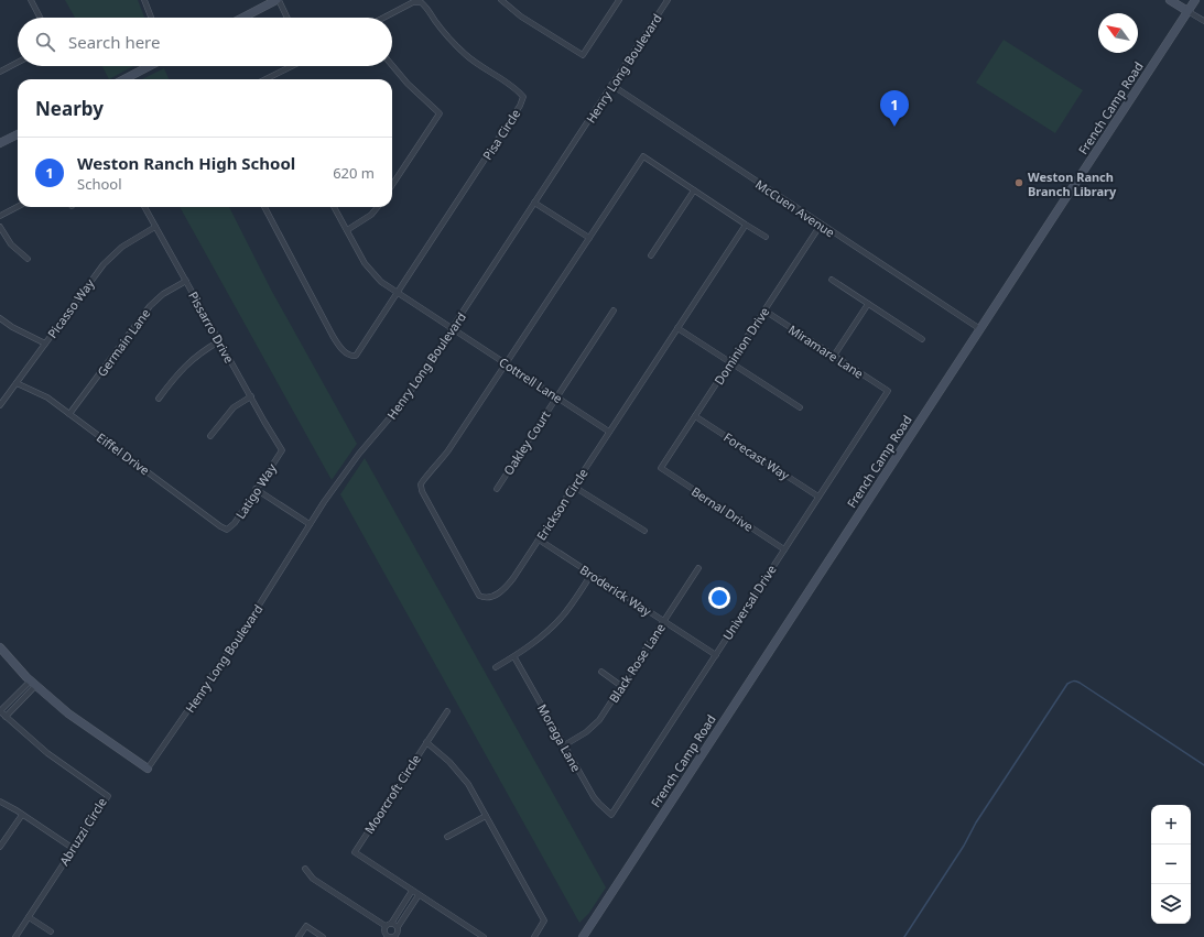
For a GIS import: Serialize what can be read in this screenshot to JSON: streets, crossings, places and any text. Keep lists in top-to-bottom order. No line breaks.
{"streets":{"street":["Henry Long Boulevard","French Camp Road","Pisa Circle","McCuen Avenue","Picasso Way","Pissarro Drive","Germain Lane","Dominion Drive","Miramare Lane","Cottrell Lane","Oakley Court","Eiffel Drive","Forecast Way","Latigo Way","Erickson Circle","Bernal Drive","Broderick Way","Universal Drive","Black Rose Lane","Moraga Lane","Moorcroft Circle","Abruzzi Circle"]},"crossings":[["Henry Long Boulevard","McCuen Avenue"],["Henry Long Boulevard","Cottrell Lane"],["French Camp Road","McCuen Avenue"],["McCuen Avenue","Dominion Drive"],["Picasso Way","Pissarro Drive"],["Picasso Way","Eiffel Drive"],["Pissarro Drive","Germain Lane"],["Pissarro Drive","Latigo Way"],["Germain Lane","Eiffel Drive"],["Dominion Drive","Miramare Lane"],["Dominion Drive","Forecast Way"],["Dominion Drive","Bernal Drive"],["Miramare Lane","Universal Drive"],["Cottrell Lane","Oakley Court"],["Cottrell Lane","Erickson Circle"],["Eiffel Drive","Latigo Way"],["Forecast Way","Universal Drive"],["Erickson Circle","Broderick Way"],["Bernal Drive","Universal Drive"],["Broderick Way","Universal Drive"],["Broderick Way","Black Rose Lane"],["Universal Drive","Moraga Lane"],["Black Rose Lane","Moraga Lane"]],"places":["Weston Ranch Branch Library"],"north":"top left","page":{"search":"Search here","heading":"Nearby","pins":"1","list":[{"mark":"1","name":"Weston Ranch High School","note":"School","value":"620 m"}],"map_buttons":["+","−"]}}
